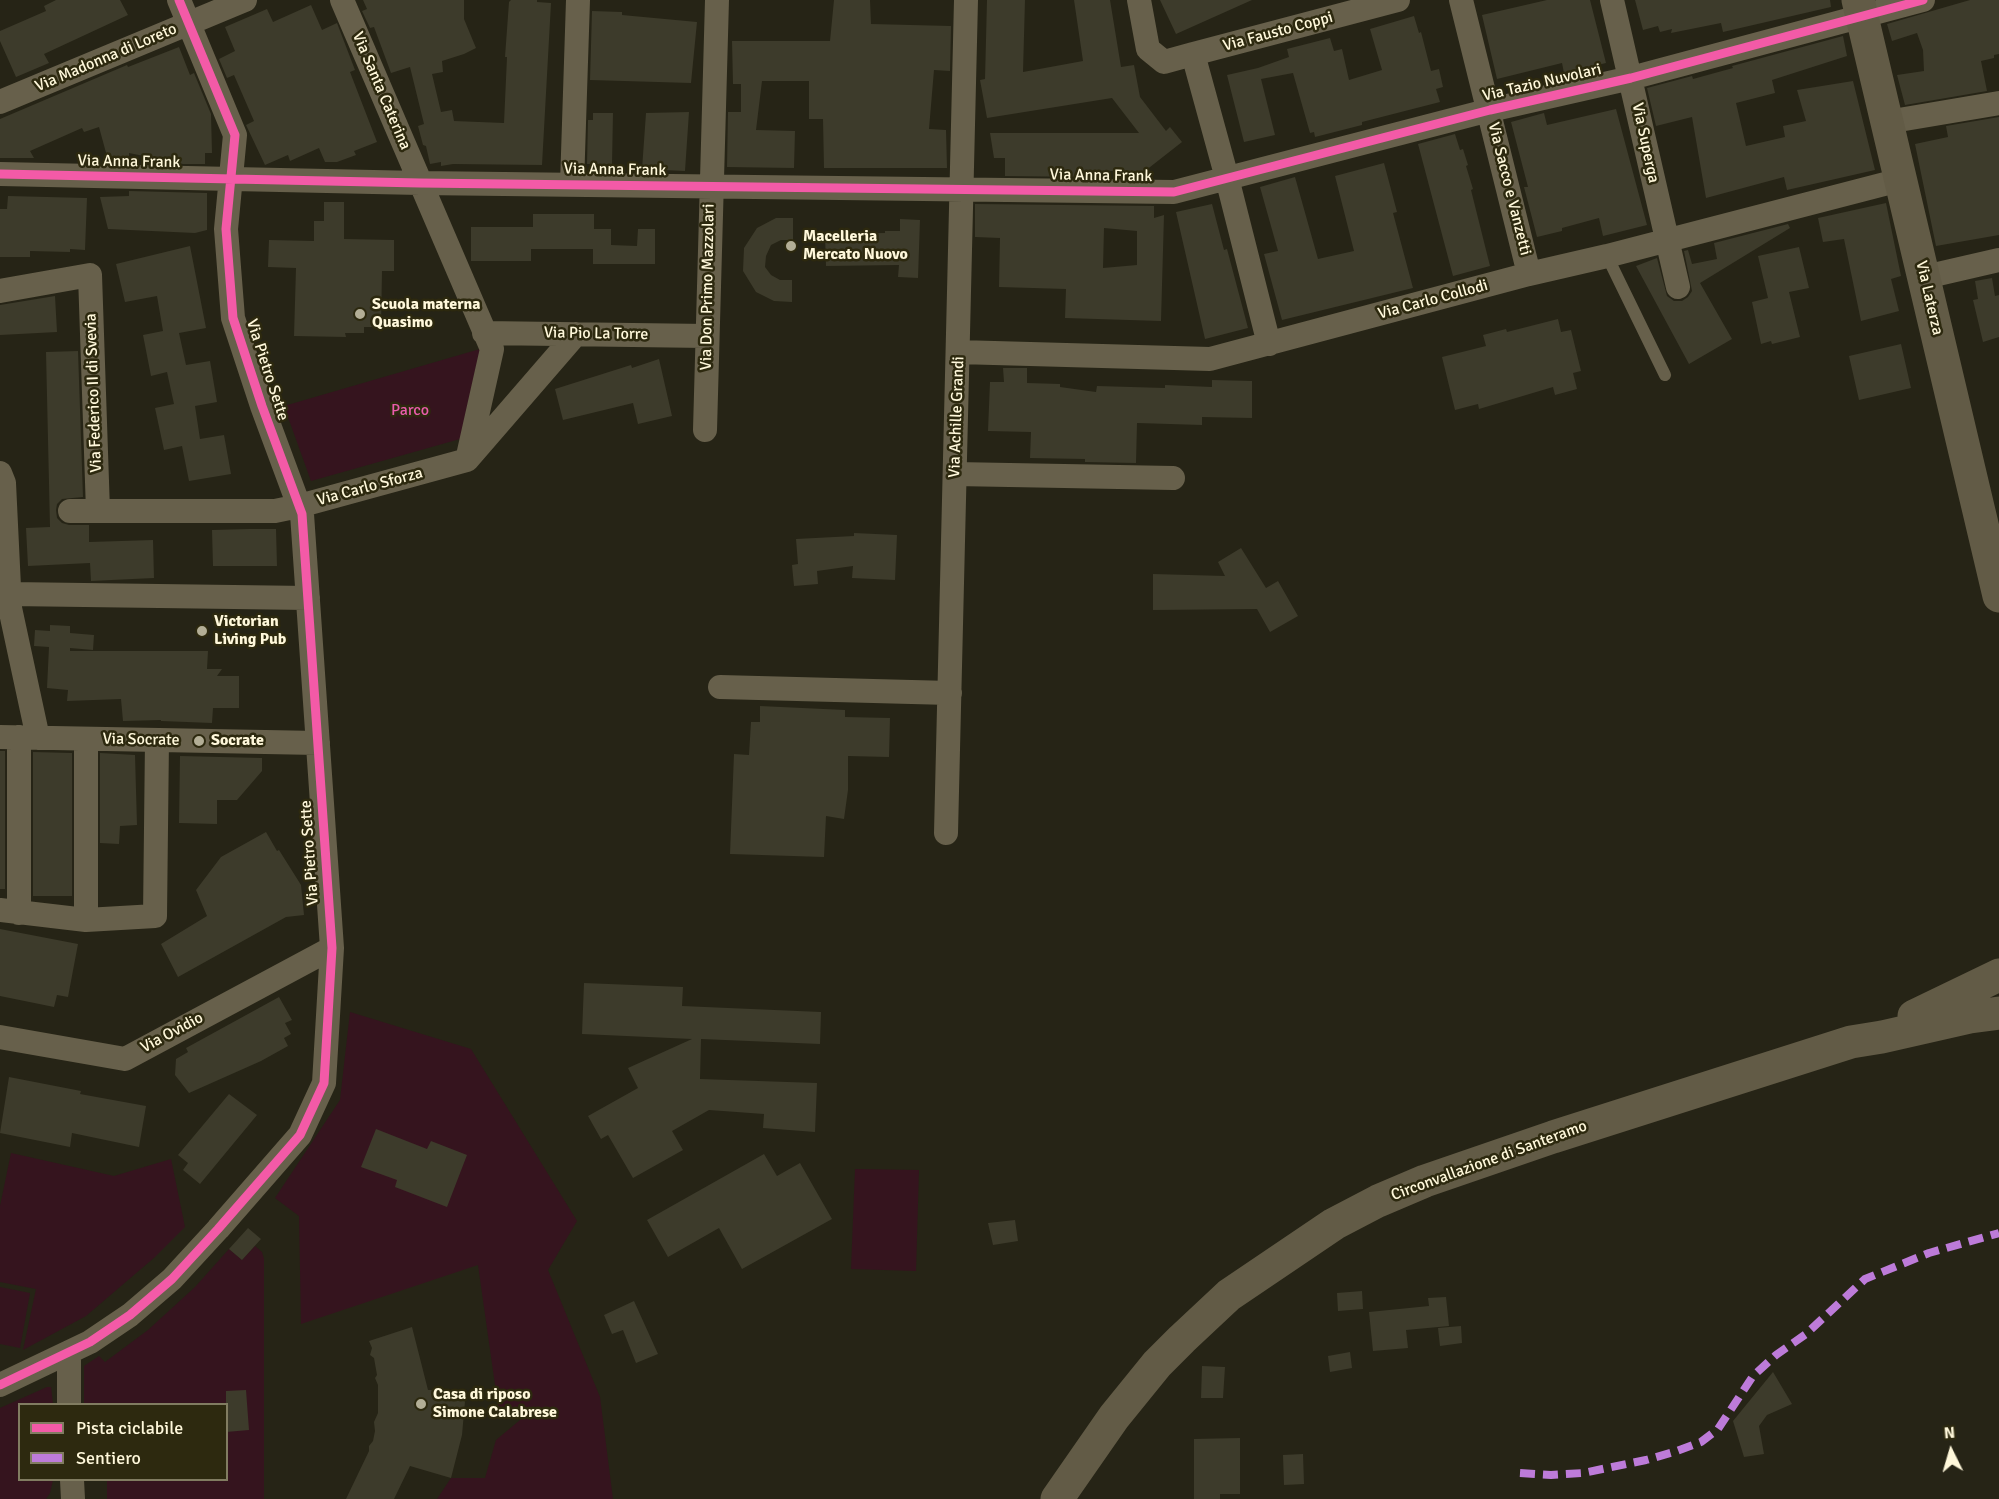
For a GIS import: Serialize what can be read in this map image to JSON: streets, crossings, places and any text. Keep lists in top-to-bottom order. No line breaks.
{"streets":{"main road":["Via Laterza","Circonvallazione di Santeramo"],"street":["Via Fausto Coppi","Via Madonna di Loreto","Via Tazio Nuvolari","Via Santa Caterina","Via Superga","Via Anna Frank","Via Sacco e Vanzetti","Via Don Primo Mazzolari","Via Carlo Collodi","Via Pio La Torre","Via Pietro Sette","Via Federico II di Svevia","Via Achille Grandi","Via Carlo Sforza","Via Socrate","Via Ovidio"]},"crossings":[["Via Madonna di Loreto","Via Pietro Sette"],["Via Tazio Nuvolari","Via Superga"],["Via Tazio Nuvolari","Via Anna Frank"],["Via Tazio Nuvolari","Via Sacco e Vanzetti"],["Via Tazio Nuvolari","Via Laterza"],["Via Santa Caterina","Via Anna Frank"],["Via Santa Caterina","Via Pio La Torre"],["Via Santa Caterina","Via Carlo Sforza"],["Via Superga","Via Carlo Collodi"],["Via Anna Frank","Via Don Primo Mazzolari"],["Via Anna Frank","Via Pietro Sette"],["Via Anna Frank","Via Achille Grandi"],["Via Sacco e Vanzetti","Via Carlo Collodi"],["Via Don Primo Mazzolari","Via Pio La Torre"],["Via Laterza","Via Carlo Collodi"],["Via Carlo Collodi","Via Achille Grandi"],["Via Pietro Sette","Via Carlo Sforza"],["Via Pietro Sette","Via Socrate"],["Via Pietro Sette","Via Ovidio"],["Via Federico II di Svevia","Via Carlo Sforza"]],"parks":["Parco"],"places":["Macelleria Mercato Nuovo","Scuola materna Quasimo","Victorian Living Pub","Socrate","Casa di riposo Simone Calabrese"],"legend":["Pista ciclabile","Sentiero"],"north":"top"}
